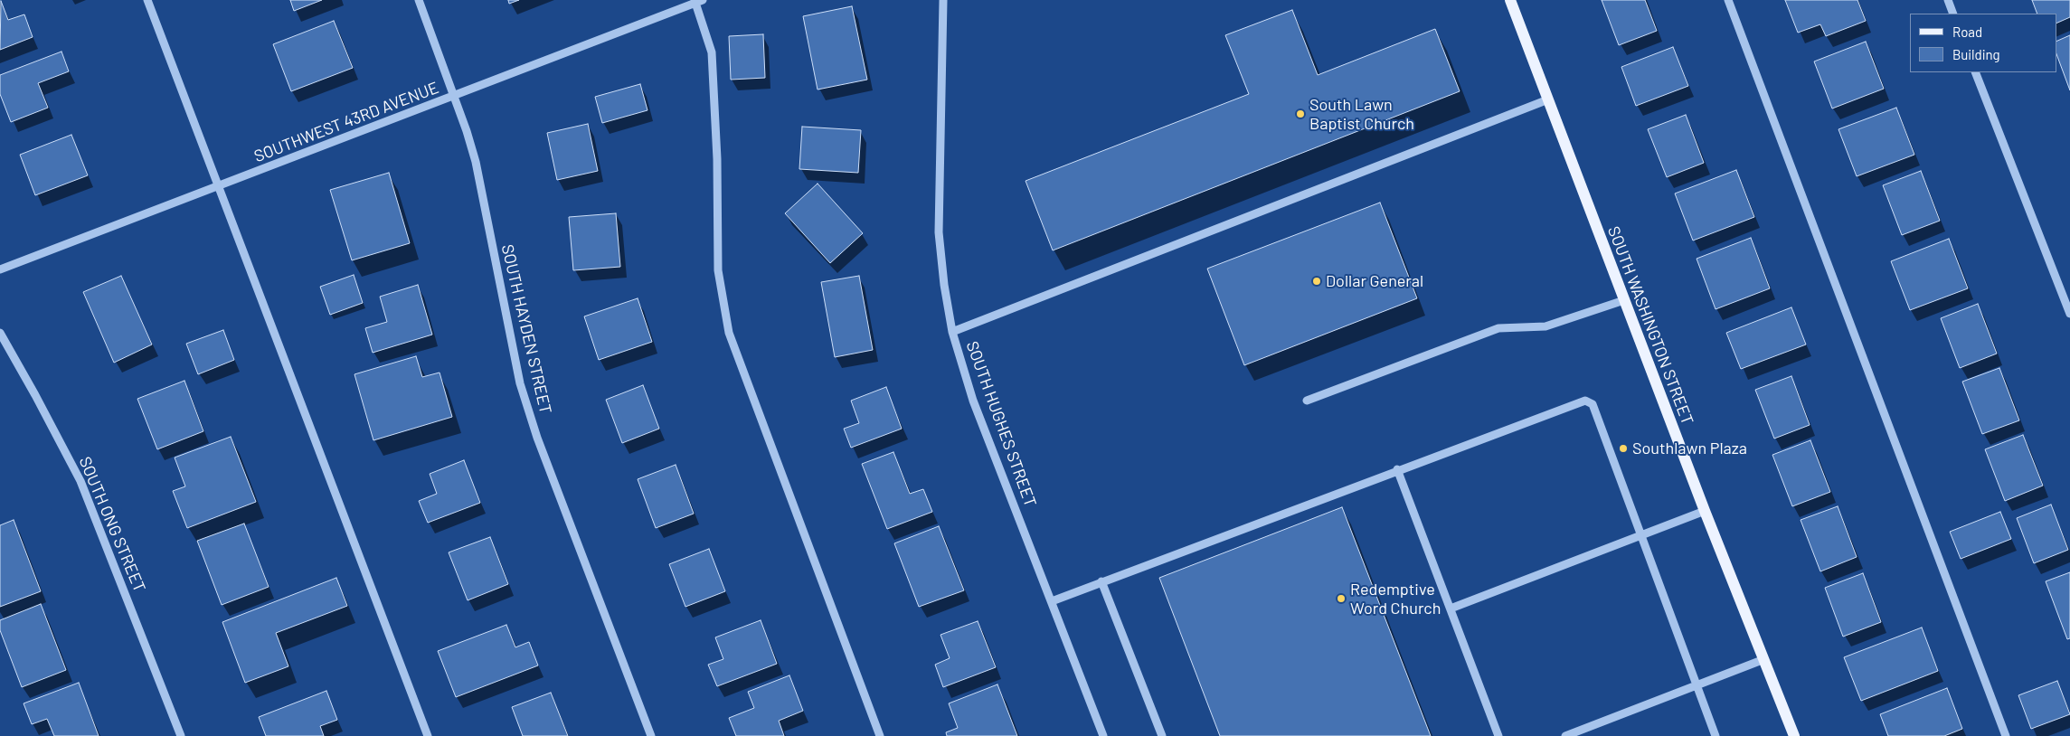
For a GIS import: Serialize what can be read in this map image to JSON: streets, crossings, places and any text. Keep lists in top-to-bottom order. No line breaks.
{"streets":{"main road":["SOUTH WASHINGTON STREET"],"street":["SOUTHWEST 43RD AVENUE","SOUTH HAYDEN STREET","SOUTH HUGHES STREET","SOUTH ONG STREET"]},"crossings":[["SOUTHWEST 43RD AVENUE","SOUTH HAYDEN STREET"]],"places":["South Lawn Baptist Church","Dollar General","Southlawn Plaza","Redemptive Word Church"],"legend":["Road","Building"]}
